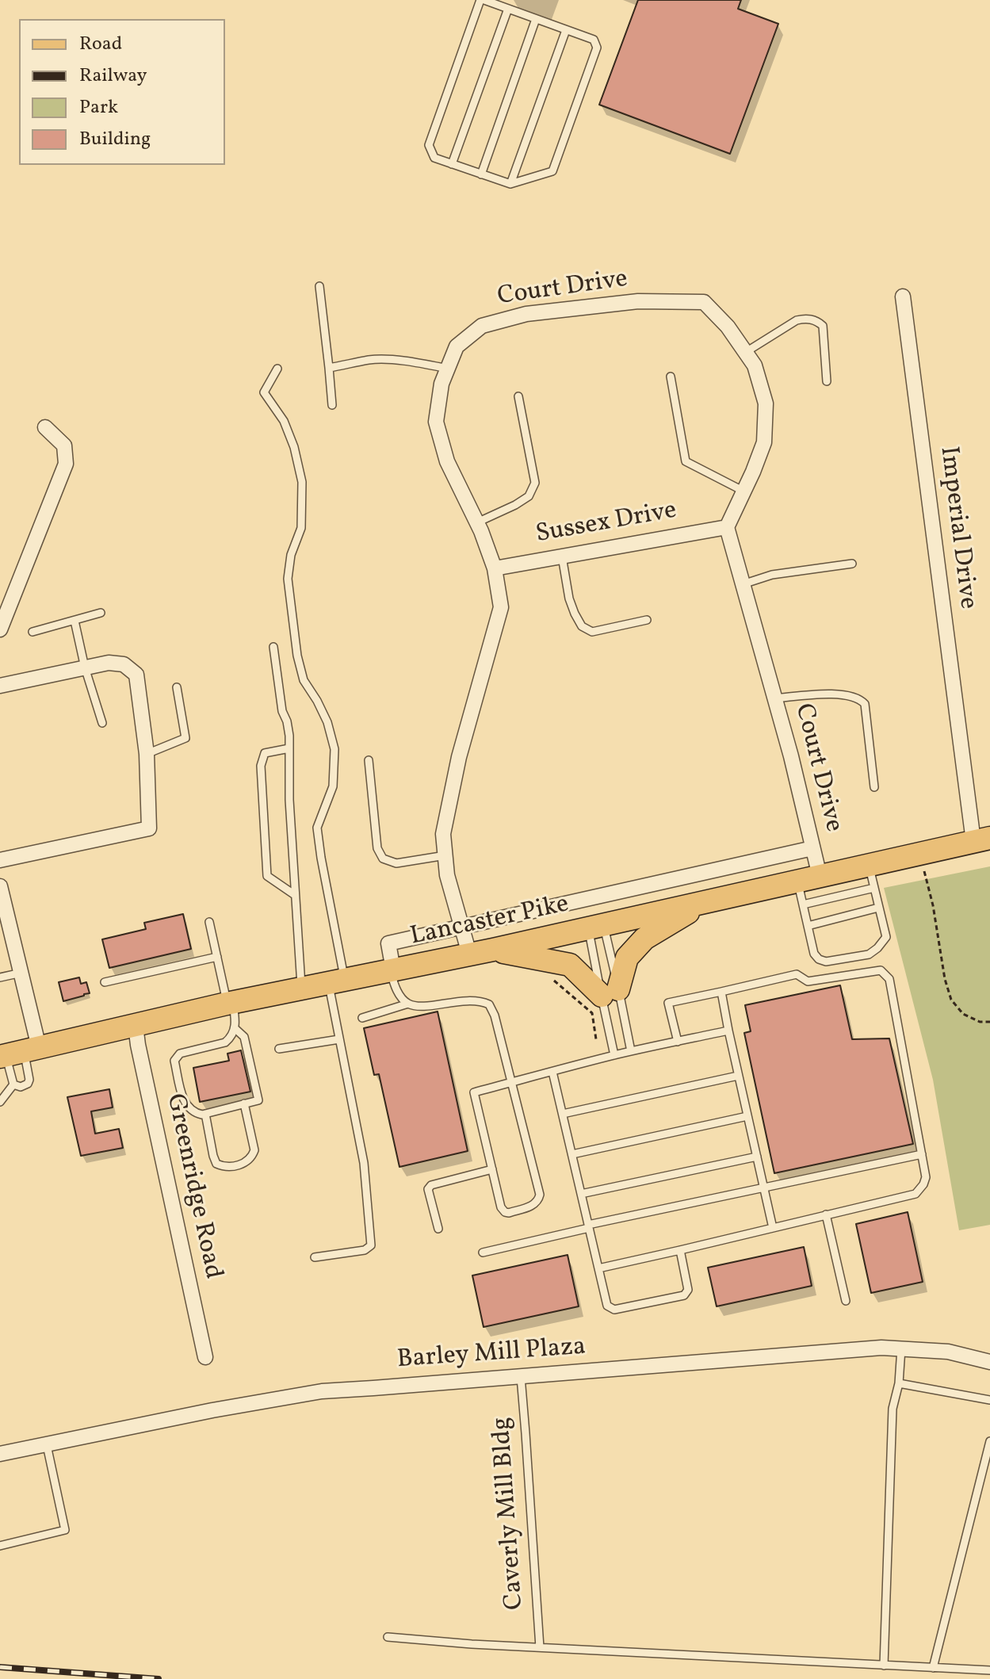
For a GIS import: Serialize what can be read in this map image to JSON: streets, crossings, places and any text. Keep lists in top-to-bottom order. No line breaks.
{"streets":{"main road":["Lancaster Pike"],"street":["Court Drive","Sussex Drive","Imperial Drive","Greenridge Road","Barley Mill Plaza"],"lane":["Caverly Mill Bldg"]},"crossings":[["Court Drive","Sussex Drive"],["Court Drive","Lancaster Pike"],["Imperial Drive","Lancaster Pike"],["Lancaster Pike","Greenridge Road"],["Barley Mill Plaza","Caverly Mill Bldg"]],"legend":["Road","Railway","Park","Building"]}
